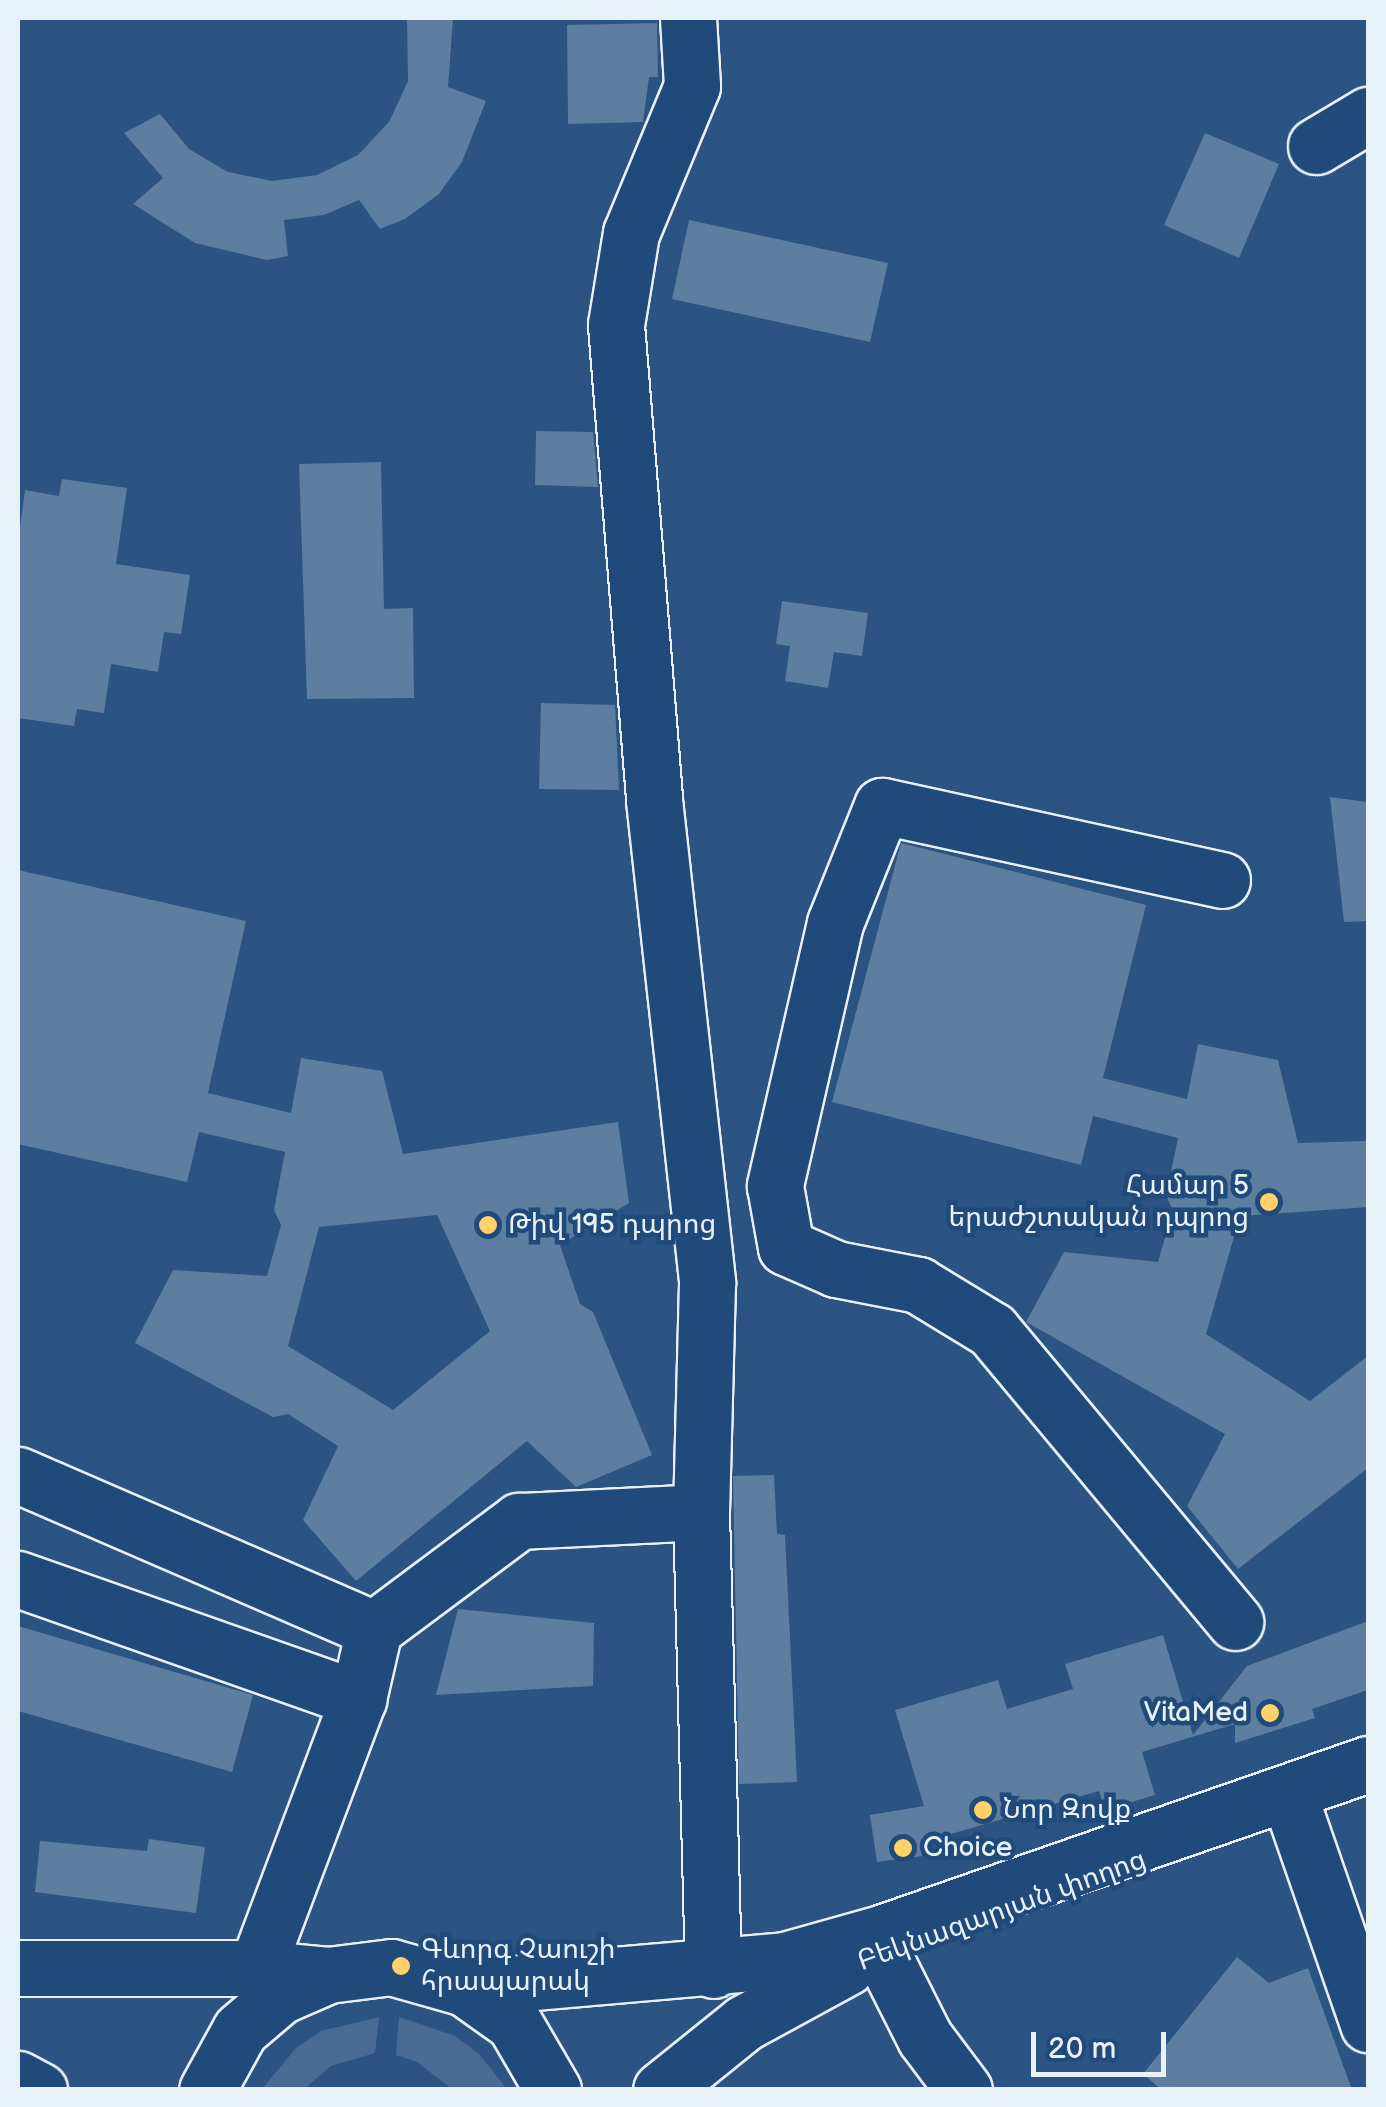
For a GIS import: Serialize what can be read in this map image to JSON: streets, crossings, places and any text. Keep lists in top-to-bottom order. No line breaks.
{"streets":{"street":["Բեկնազարյան փողոց"]},"places":["Համար 5 երաժշտական դպրոց","Թիվ 195 դպրոց","VitaMed","Նոր Զովք","Choice","Գևորգ Չաուշի հրապարակ"],"scale_bar":"20 m"}
